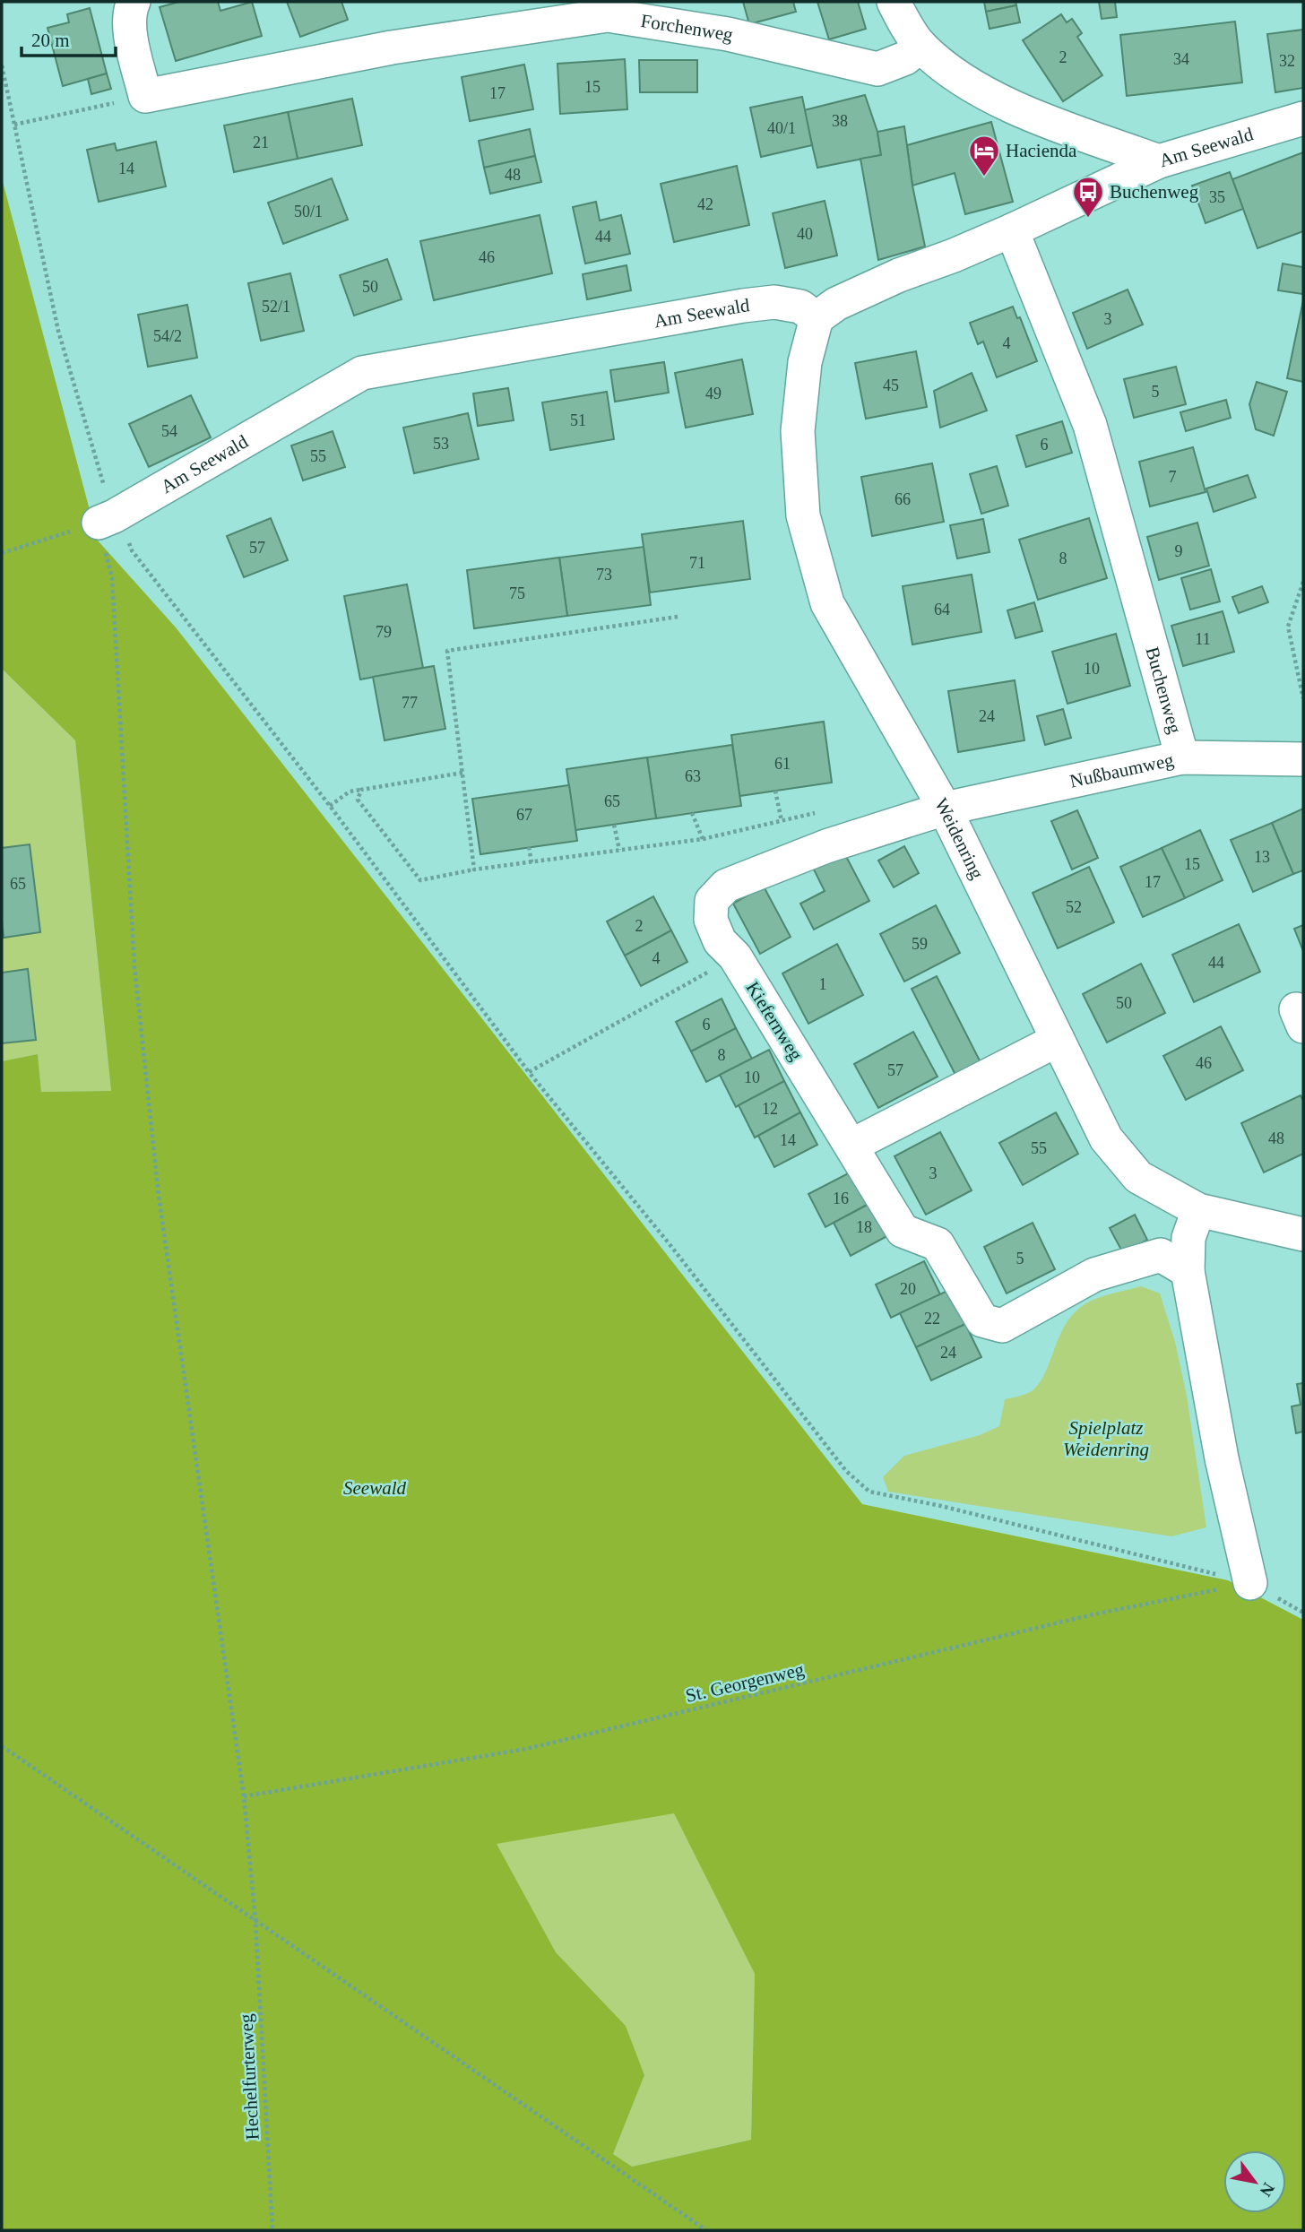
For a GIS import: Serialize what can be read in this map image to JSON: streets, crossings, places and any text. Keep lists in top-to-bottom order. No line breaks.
{"streets":{"street":["Forchenweg","Am Seewald","Buchenweg","Nußbaumweg","Weidenring","Kiefernweg"],"path":["St. Georgenweg","Hechelfurterweg"]},"crossings":[["Am Seewald","Buchenweg"],["Am Seewald","Weidenring"],["Am Seewald","Hechelfurterweg"],["Buchenweg","Nußbaumweg"],["Nußbaumweg","Weidenring"],["Nußbaumweg","Kiefernweg"],["Weidenring","Kiefernweg"],["St. Georgenweg","Hechelfurterweg"]],"parks":["Spielplatz Weidenring","Seewald"],"places":{"hotel":["Hacienda"],"bus stop":["Buchenweg"]},"house_numbers":["2","34","32","15","17","38","40/1","21","14","48","35","42","50/1","40","44","46","50","52/1","3","54/2","4","45","5","49","51","54","53","6","55","7","66","57","9","8","71","73","75","64","79","11","10","77","24","61","63","65","67","13","15","17","65","52","2","59","4","44","1","50","6","8","46","57","10","12","48","14","55","3","16","18","5","20","22","24"],"scale_bar":"20 m","north":"bottom right"}
